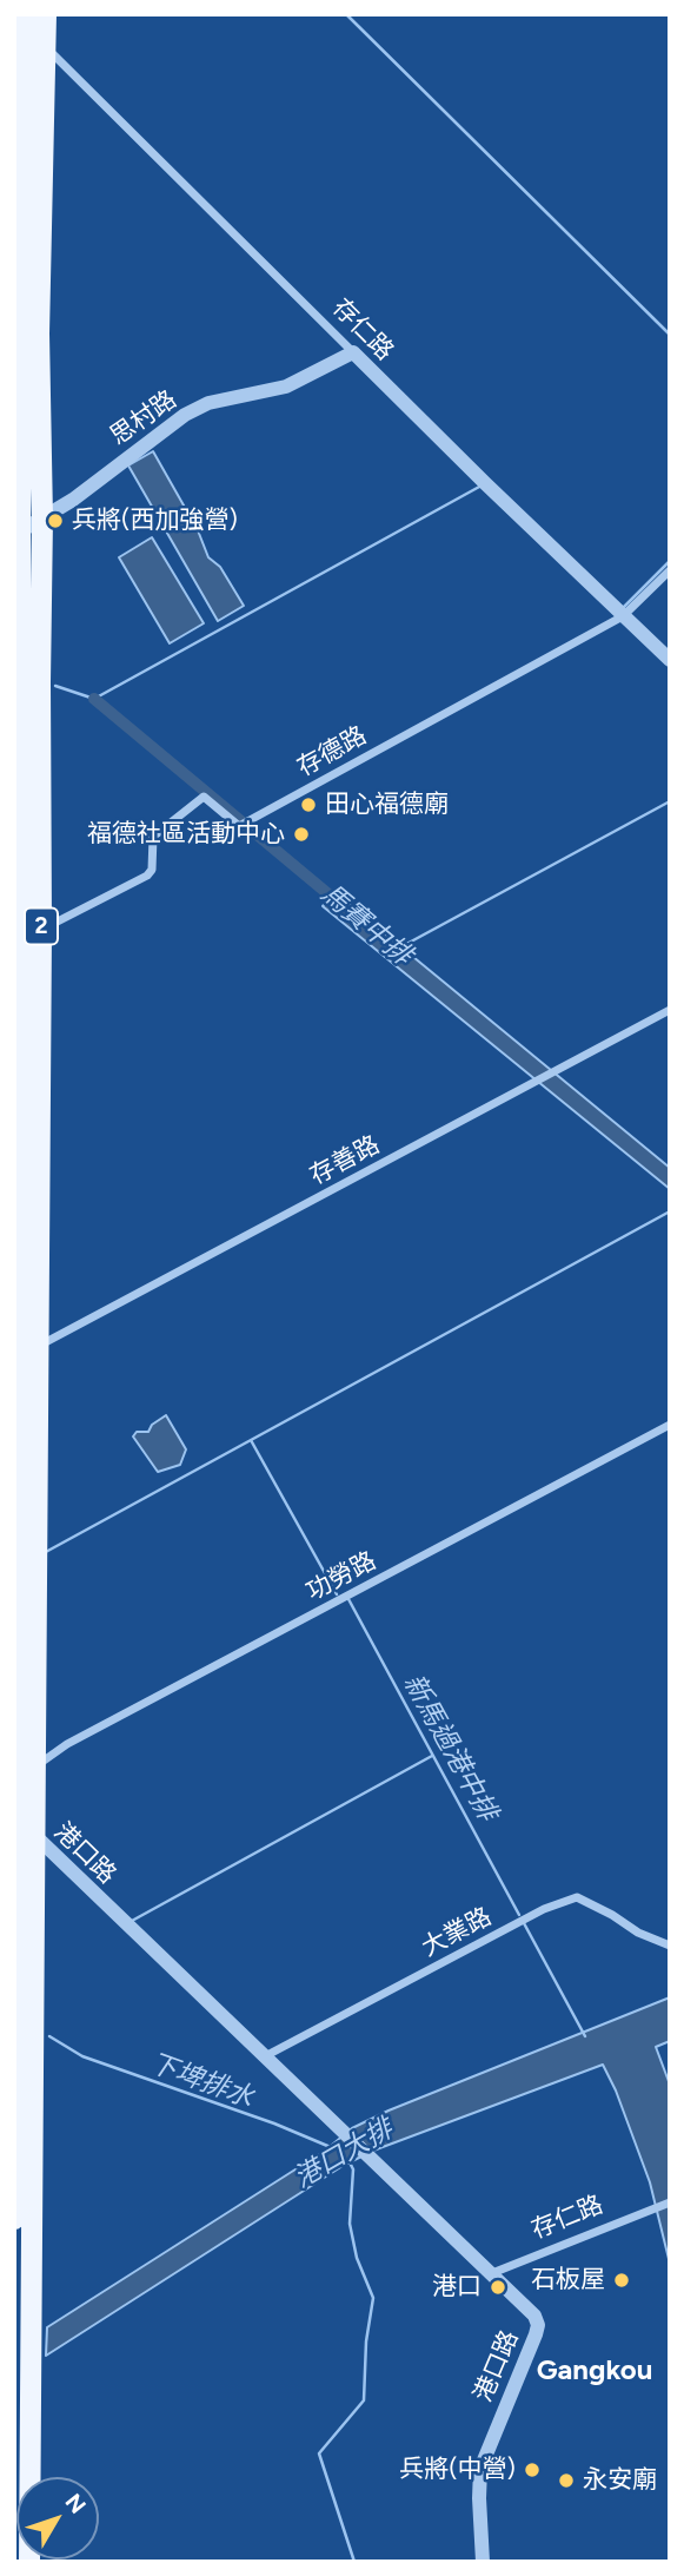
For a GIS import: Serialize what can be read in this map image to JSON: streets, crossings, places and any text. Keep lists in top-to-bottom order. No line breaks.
{"streets":{"main road":["2"],"street":["存仁路","思村路","存德路","存善路","功勞路","港口路","大業路"]},"crossings":[["存仁路","思村路"],["存仁路","存德路"],["存仁路","2"],["存仁路","港口路"],["思村路","2"],["存德路","2"],["2","存善路"],["2","功勞路"],["2","港口路"],["港口路","大業路"]],"districts":["Gangkou"],"water":["馬賽中排","新馬過港中排","下埤排水","港口大排"],"places":["兵將(西加強營)","田心福德廟","福德社區活動中心","石板屋","港口","兵將(中營)","永安廟"],"north":"top right"}
